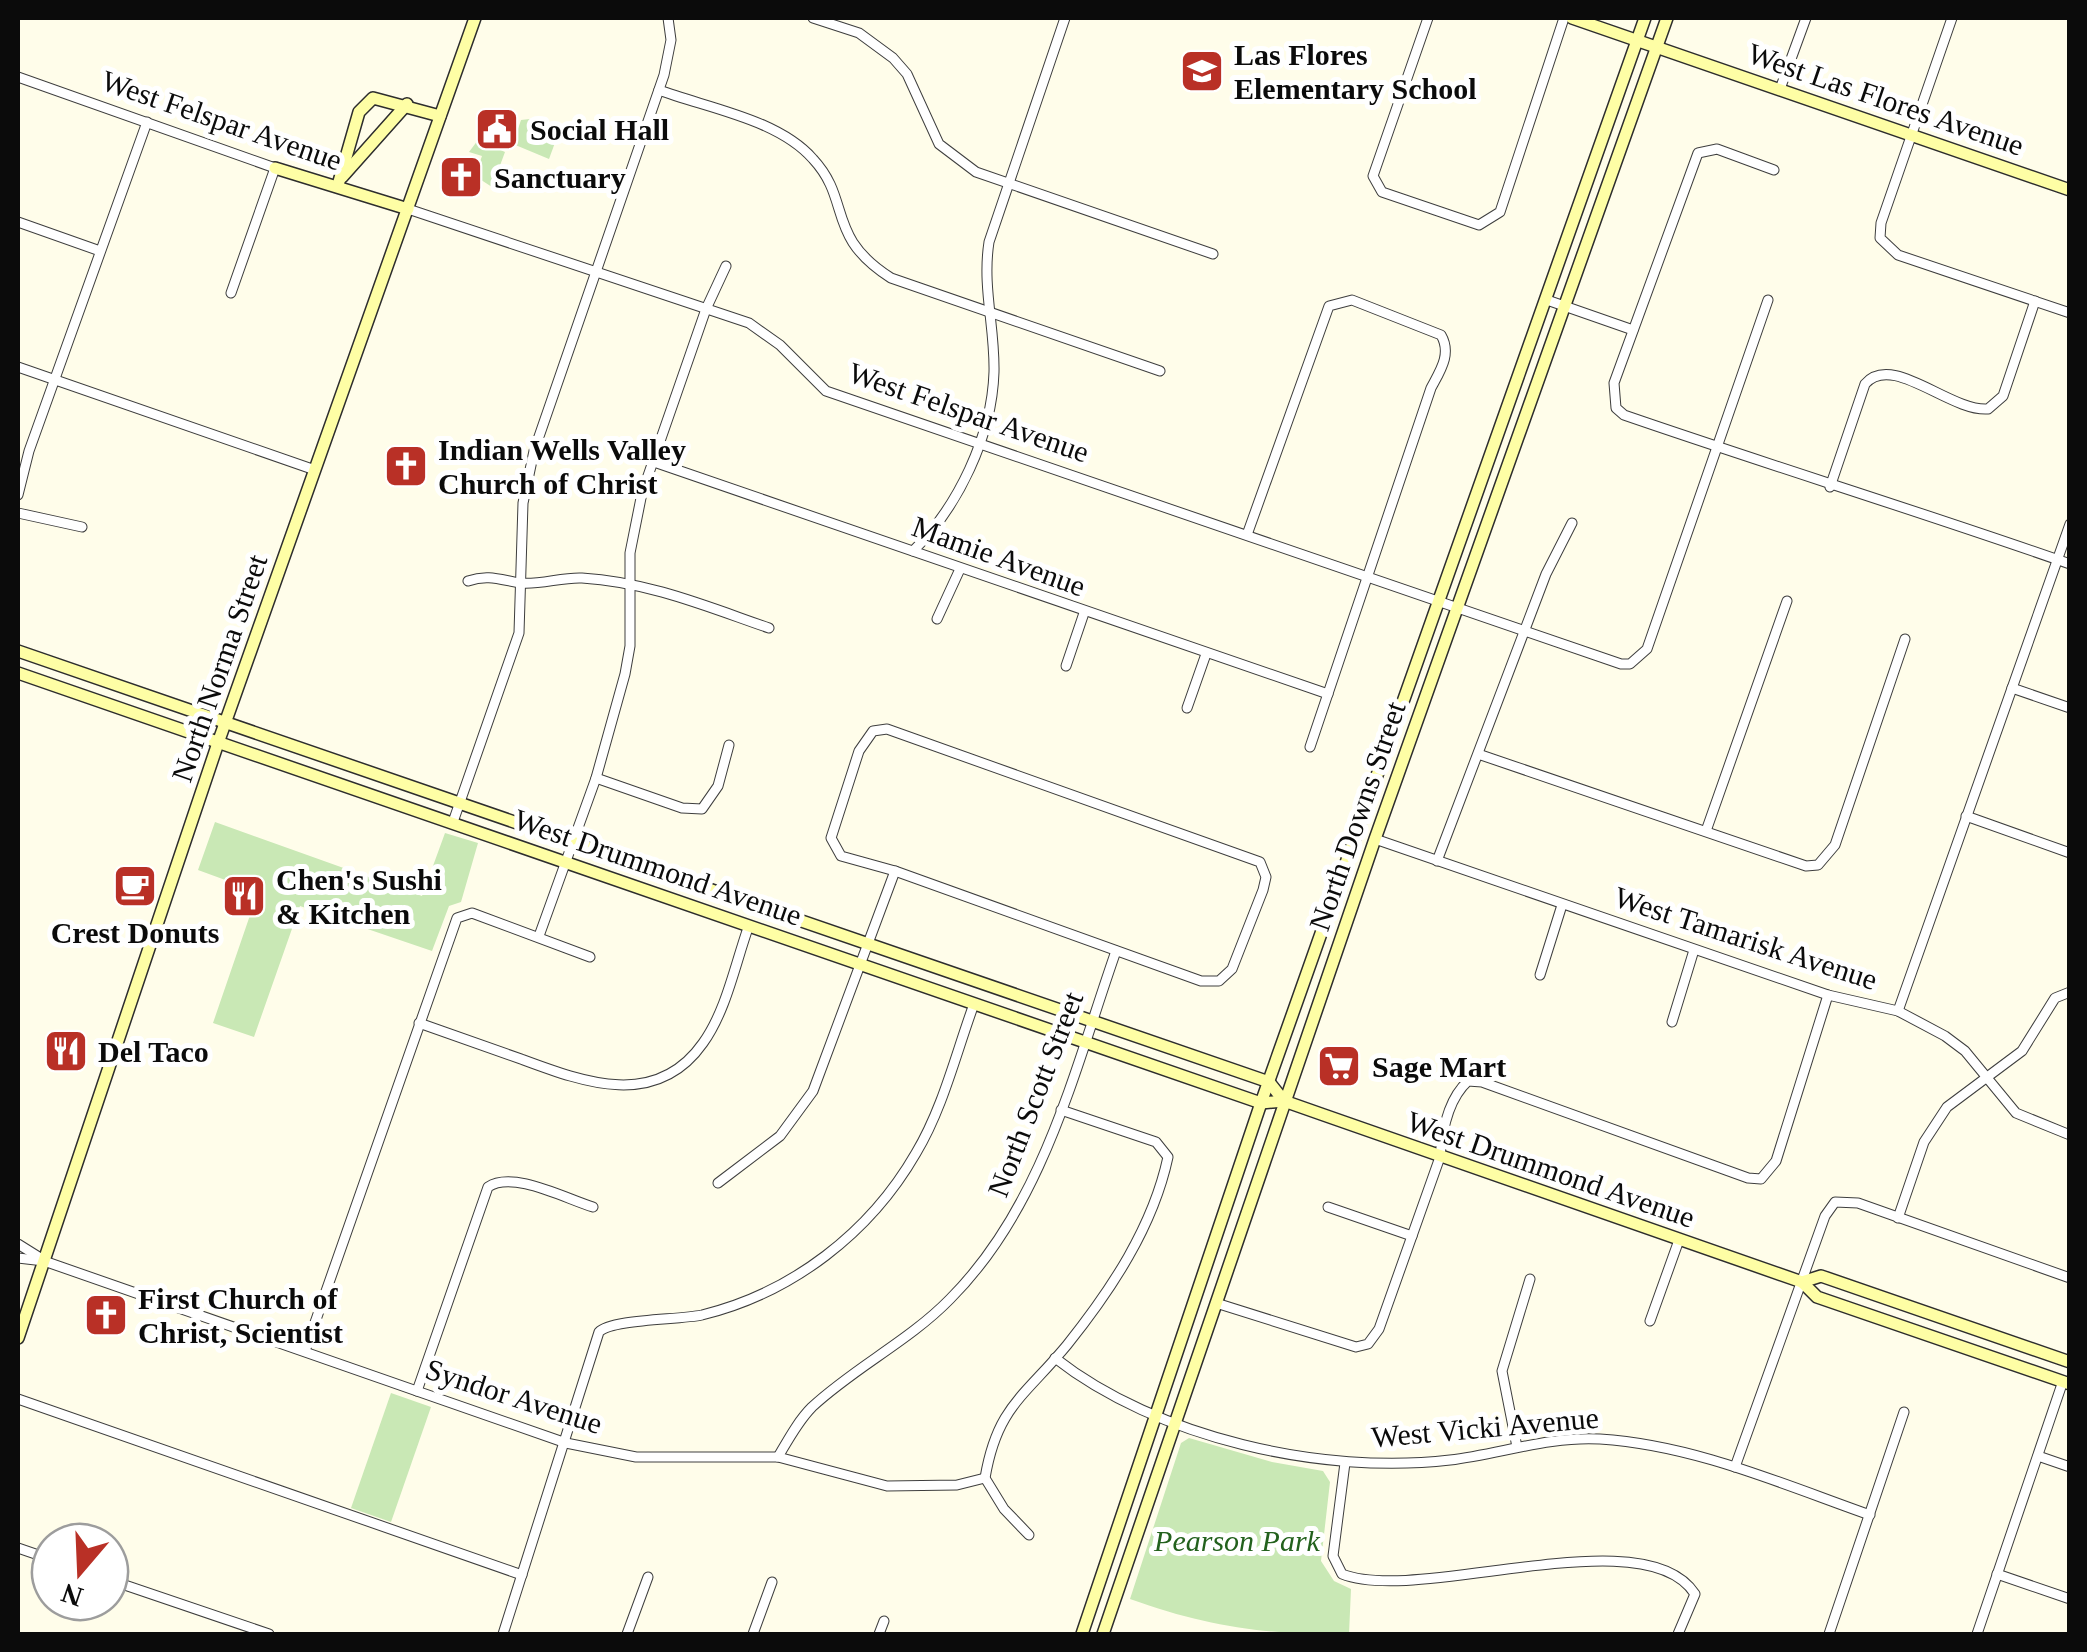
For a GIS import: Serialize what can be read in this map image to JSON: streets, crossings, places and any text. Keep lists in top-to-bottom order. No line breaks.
{"streets":{"main road":["West Las Flores Avenue","West Felspar Avenue","North Norma Street","North Downs Street","West Drummond Avenue"],"street":["Mamie Avenue","West Tamarisk Avenue","North Scott Street","Syndor Avenue","West Vicki Avenue"]},"crossings":[["West Las Flores Avenue","North Downs Street"],["West Felspar Avenue","North Norma Street"],["West Felspar Avenue","North Downs Street"],["North Norma Street","West Drummond Avenue"],["North Norma Street","Syndor Avenue"],["North Downs Street","West Drummond Avenue"],["North Downs Street","West Tamarisk Avenue"],["North Downs Street","West Vicki Avenue"],["West Drummond Avenue","North Scott Street"],["North Scott Street","Syndor Avenue"]],"parks":["Pearson Park"],"places":{"school or university":["Las Flores Elementary School"],"public building":["Social Hall"],"church":["Sanctuary","Indian Wells Valley Church of Christ","First Church of Christ, Scientist"],"cafe":["Crest Donuts"],"restaurant":["Chen's Sushi & Kitchen","Del Taco"],"supermarket":["Sage Mart"]},"north":"bottom"}
